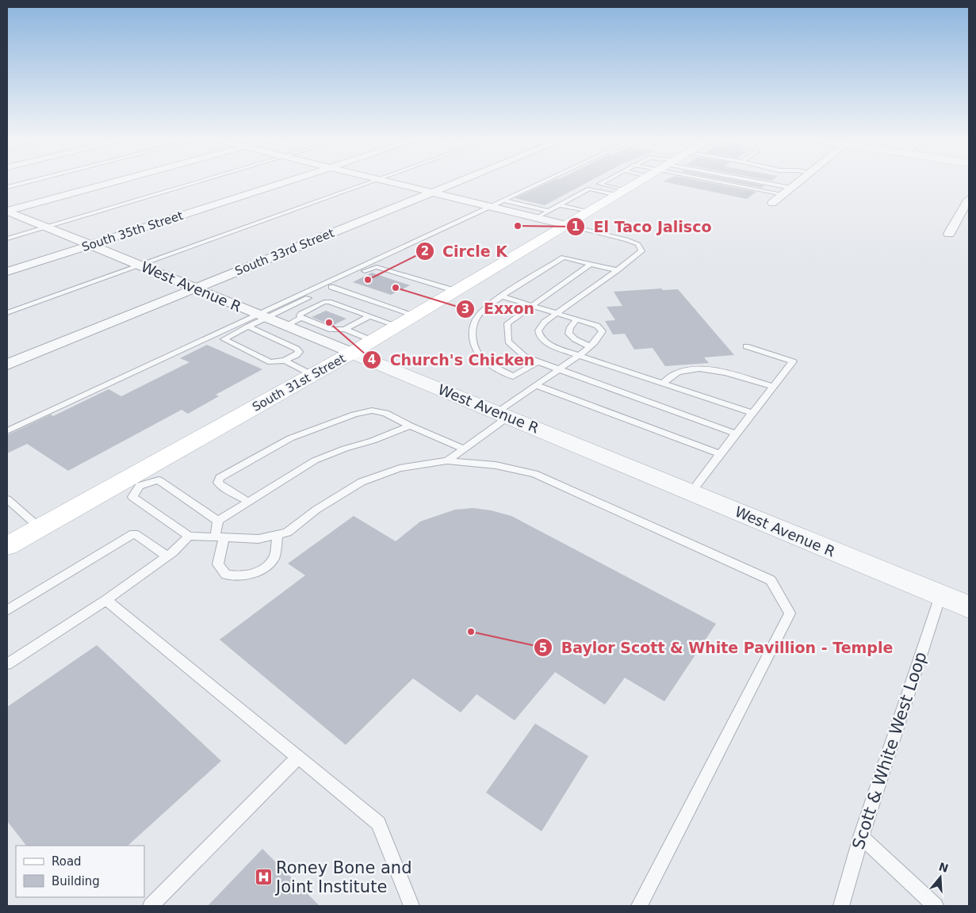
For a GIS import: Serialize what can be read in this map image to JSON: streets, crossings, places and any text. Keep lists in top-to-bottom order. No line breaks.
{"streets":{"main road":["South 31st Street"],"street":["South 35th Street","South 33rd Street","West Avenue R"],"lane":["Scott & White West Loop"]},"crossings":[["South 35th Street","West Avenue R"],["South 33rd Street","West Avenue R"],["West Avenue R","South 31st Street"],["West Avenue R","Scott & White West Loop"]],"places":{"other":["El Taco Jalisco","Circle K","Exxon","Church's Chicken","Baylor Scott & White Pavillion - Temple"],"hospital":["Roney Bone and Joint Institute"]},"legend":["Road","Building"],"north":"top"}
